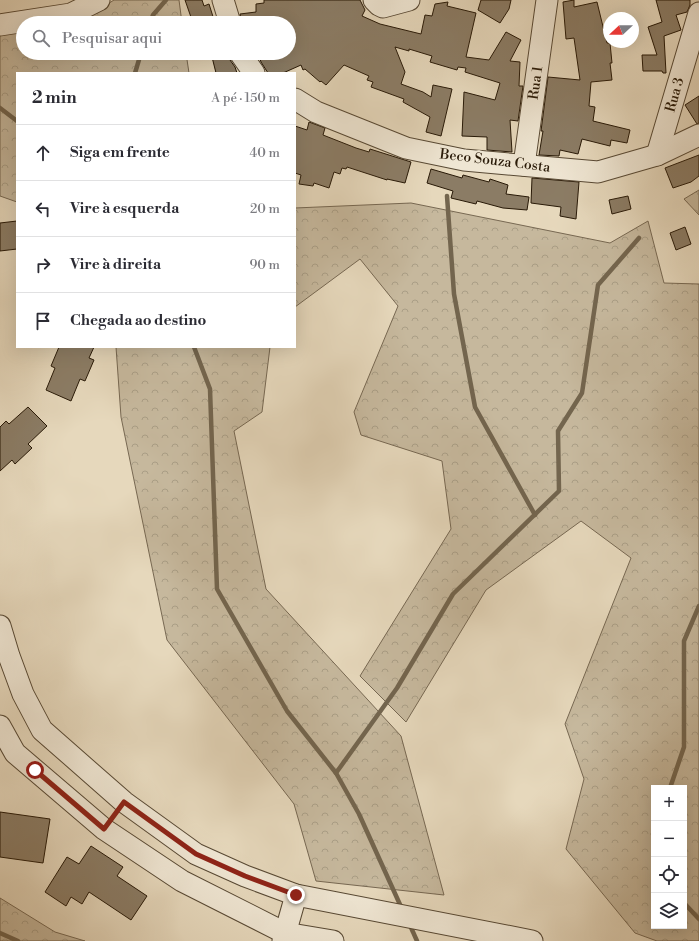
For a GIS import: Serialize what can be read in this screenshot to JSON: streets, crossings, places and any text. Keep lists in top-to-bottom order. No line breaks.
{"streets":{"street":["Rua 1","Rua 3","Beco Souza Costa"]},"crossings":[["Rua 1","Beco Souza Costa"],["Rua 3","Beco Souza Costa"]],"north":"left","page":{"search":"Pesquisar aqui","heading":["2 min","A pé · 150 m"],"list":[["Siga em frente","40 m"],["Vire à esquerda","20 m"],["Vire à direita","90 m"],"Chegada ao destino"],"map_buttons":["+","−"]}}
